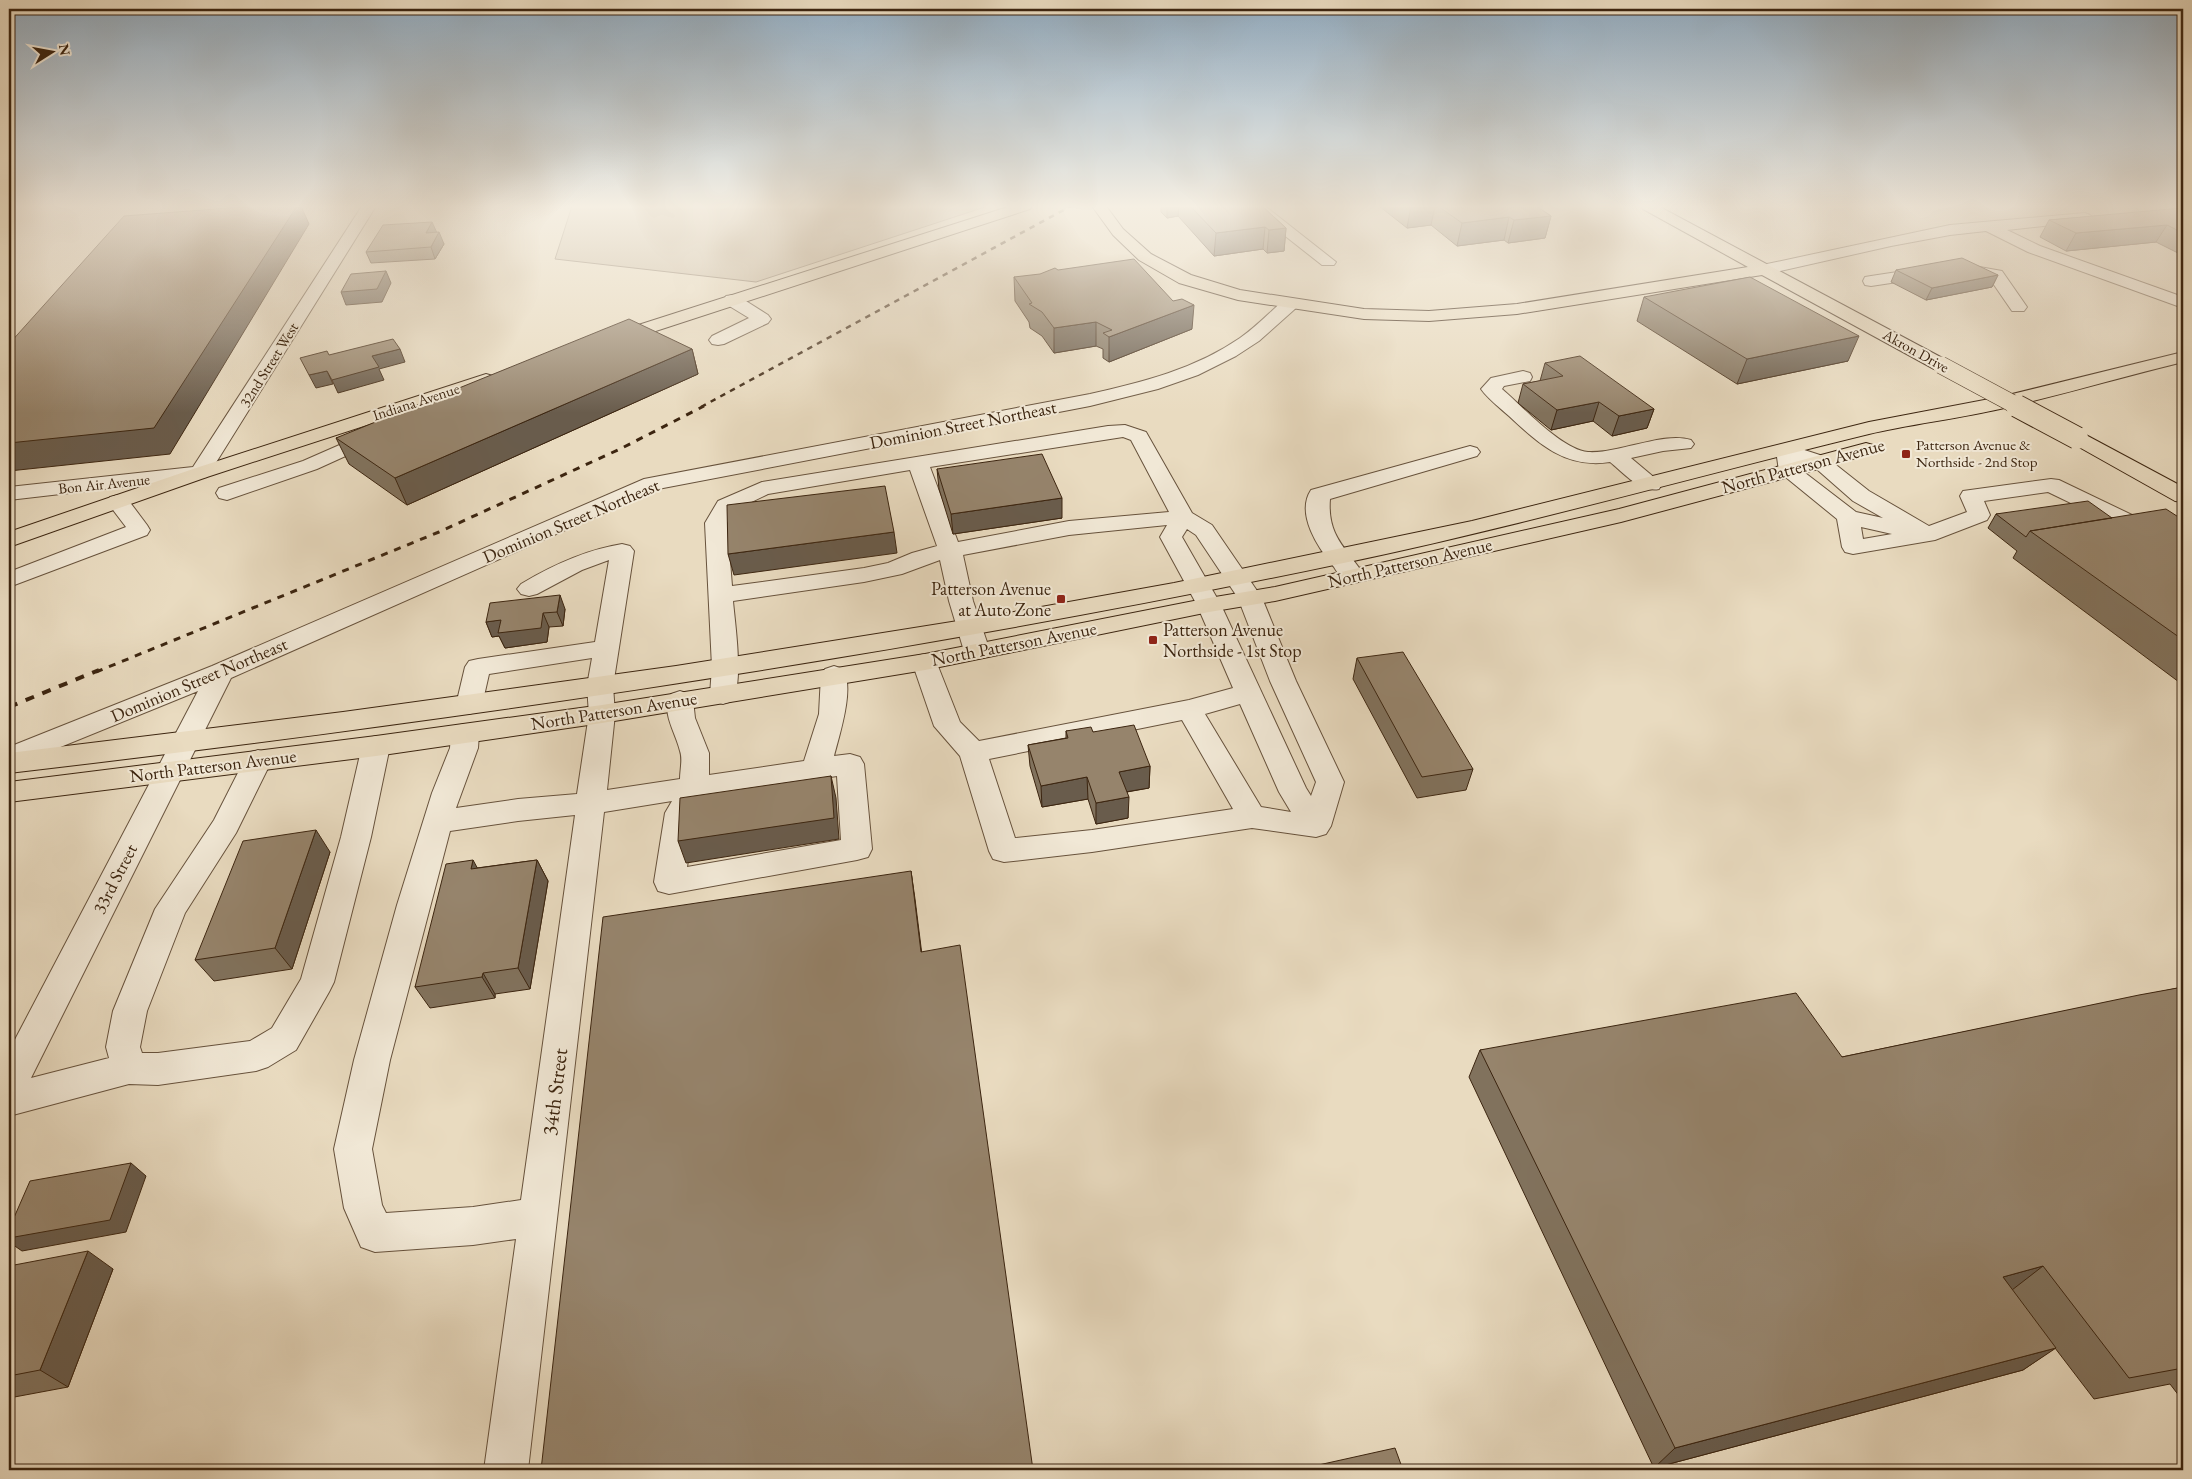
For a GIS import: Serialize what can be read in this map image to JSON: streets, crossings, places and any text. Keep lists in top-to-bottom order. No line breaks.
{"streets":{"main road":["Akron Drive","Indiana Avenue","North Patterson Avenue"],"street":["32nd Street West","Dominion Street Northeast","Bon Air Avenue","33rd Street","34th Street"]},"crossings":[["32nd Street West","Indiana Avenue"],["32nd Street West","Bon Air Avenue"],["Indiana Avenue","Bon Air Avenue"],["Dominion Street Northeast","33rd Street"],["North Patterson Avenue","33rd Street"],["North Patterson Avenue","34th Street"]],"places":{"transit":["Patterson Avenue & Northside - 2nd Stop","Patterson Avenue at Auto Zone","Patterson Avenue Northside - 1st Stop"]},"north":"right"}
